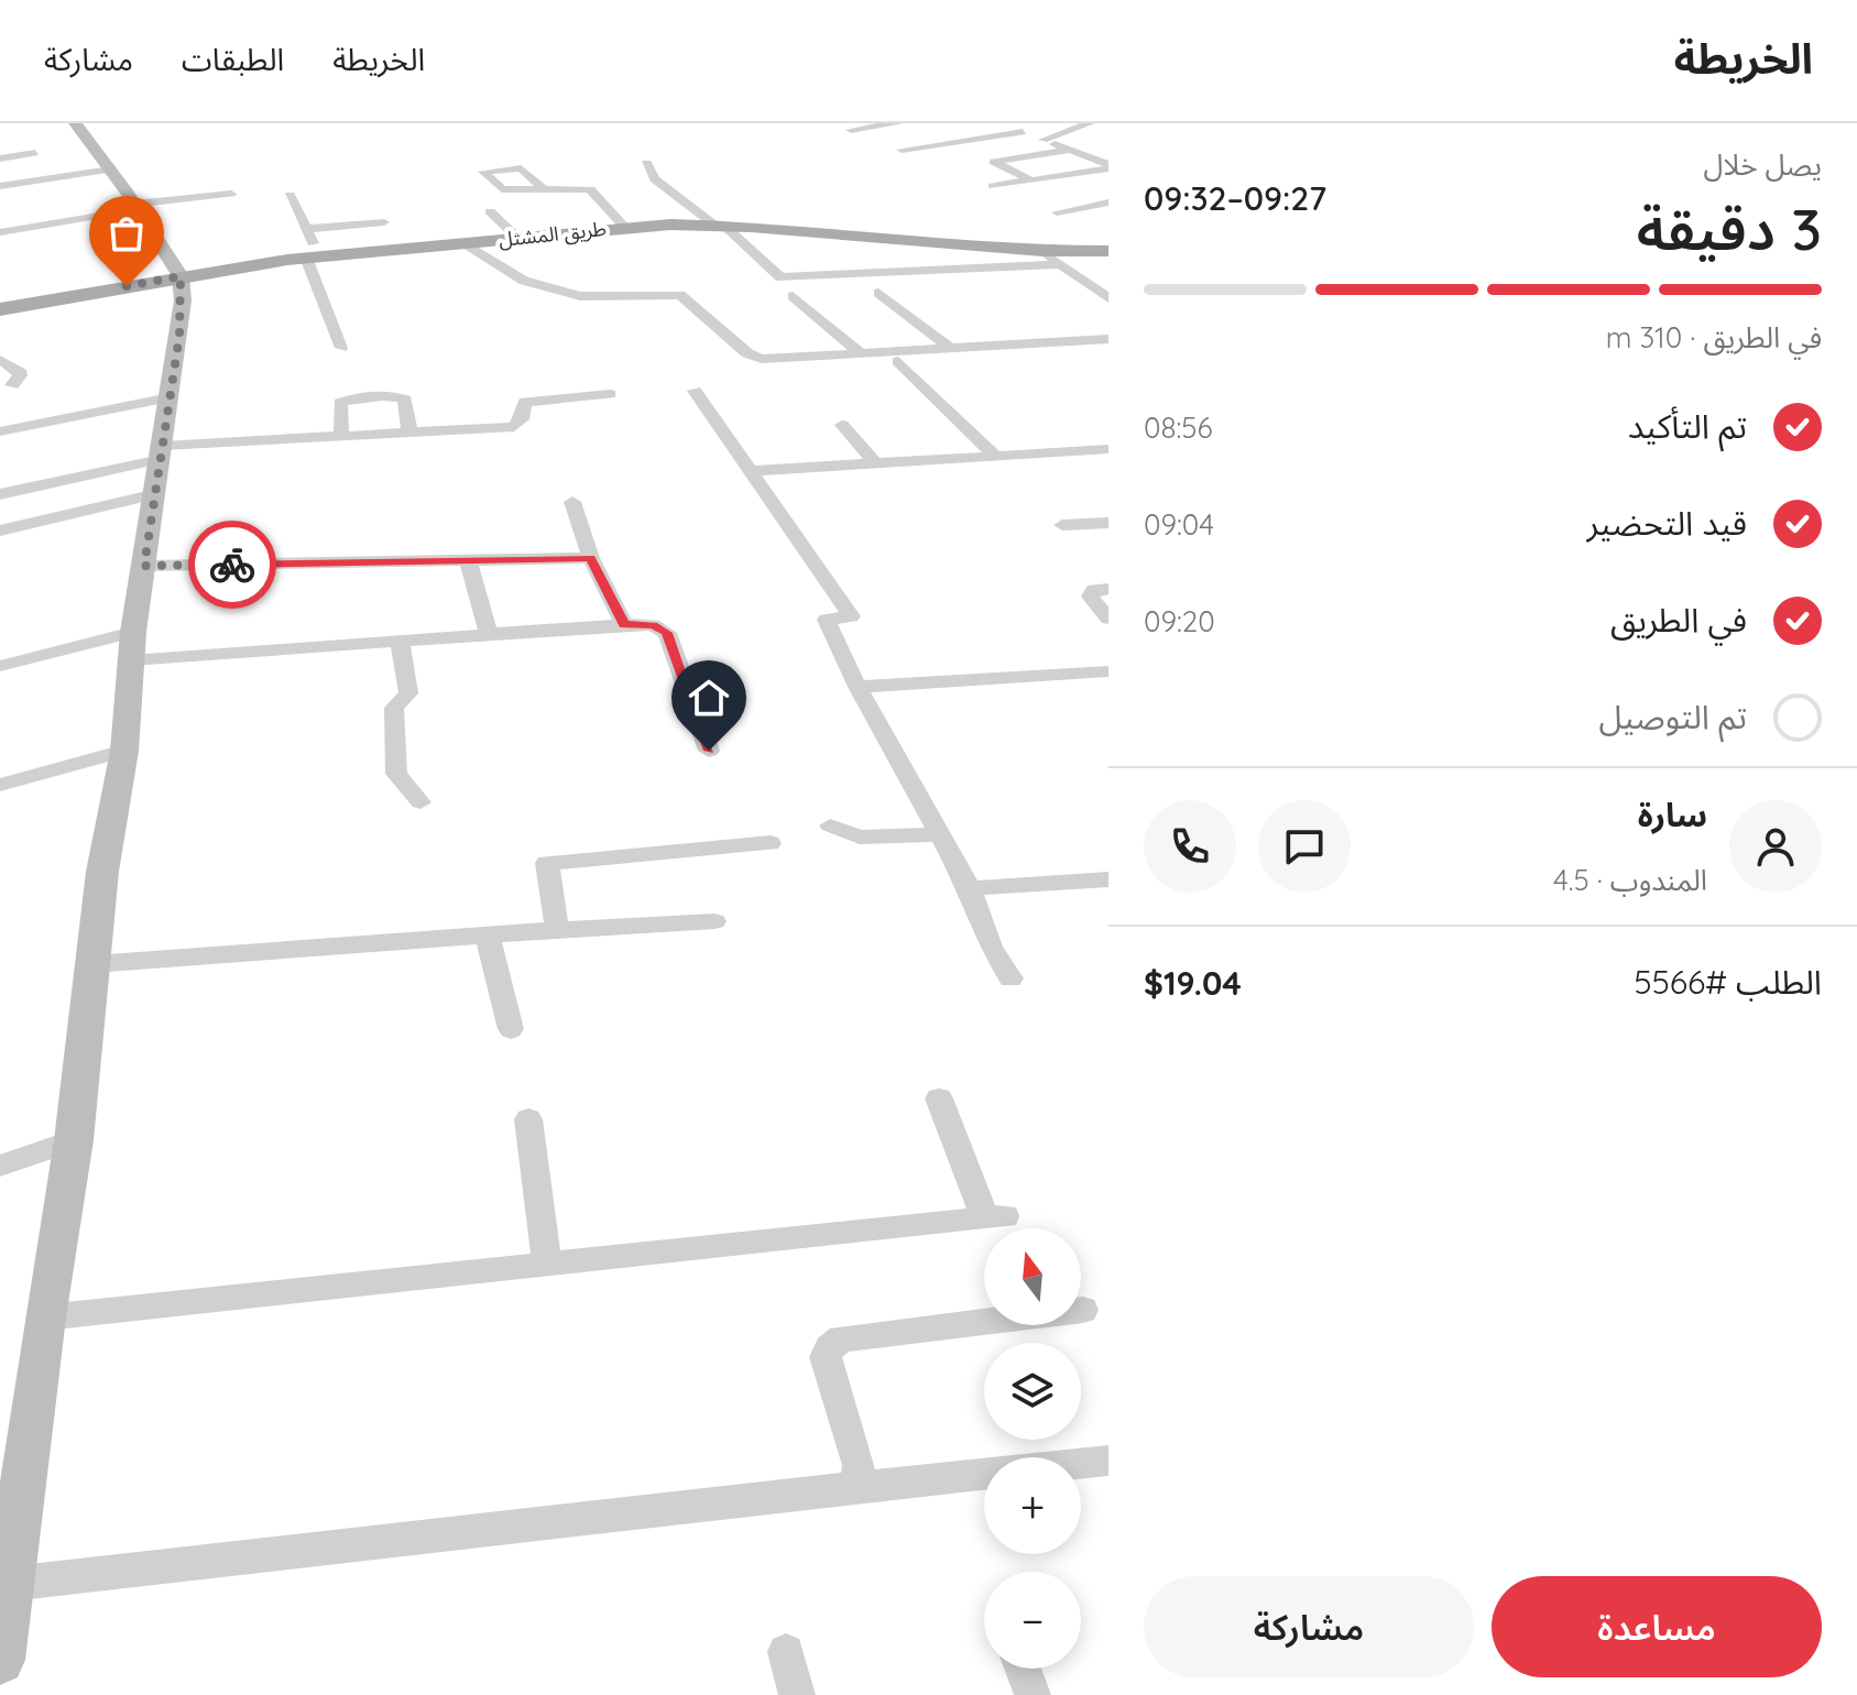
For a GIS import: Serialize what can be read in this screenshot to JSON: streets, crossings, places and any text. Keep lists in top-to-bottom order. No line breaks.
{"streets":{"main road":["طريق المشتل"]},"north":"top","page":{"header":"الخريطة","nav":["الخريطة","الطبقات","مشاركة"],"heading":["3 دقيقة","يصل خلال","09:27–09:32"],"panel":["سارة","المندوب · 4.5","الطلب #5566","$19.04"],"bar":"في الطريق · 310 m","list":[["تم التأكيد","08:56"],["قيد التحضير","09:04"],["في الطريق","09:20"],"تم التوصيل"],"map_buttons":["+","−"],"buttons":["مساعدة","مشاركة"]}}
